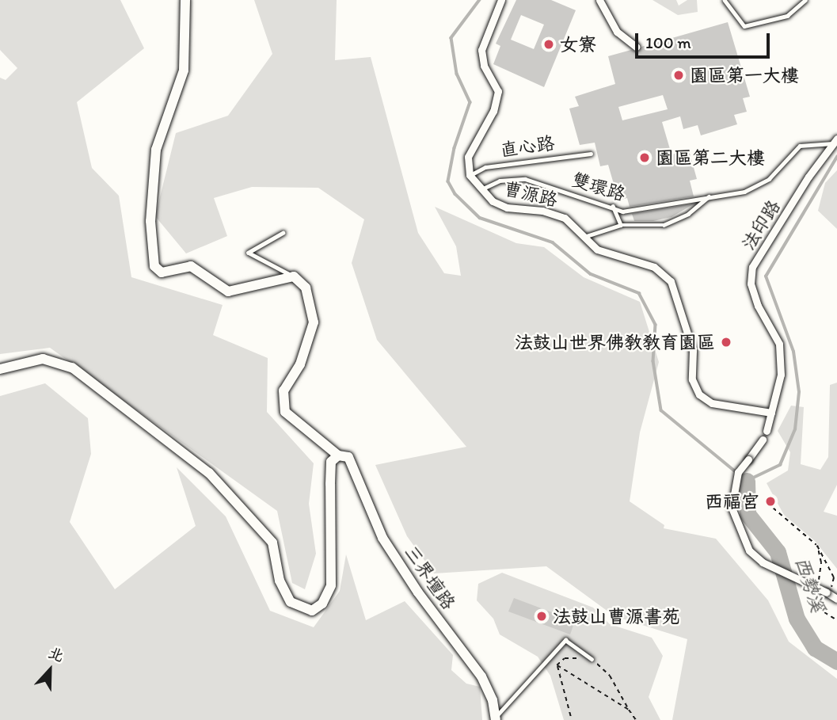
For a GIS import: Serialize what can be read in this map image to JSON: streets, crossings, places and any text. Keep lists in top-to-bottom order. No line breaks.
{"streets":{"street":["曹源路","法印路","三界壇路"],"lane":["直心路","雙環路"]},"crossings":[["直心路","曹源路"],["雙環路","曹源路"],["雙環路","法印路"],["曹源路","法印路"]],"water":["西勢溪"],"places":["女寮","園區第一大樓","園區第二大樓","法鼓山世界佛教教育園區","西福宮","法鼓山曹源書苑"],"scale_bar":"100 m","north":"top"}
